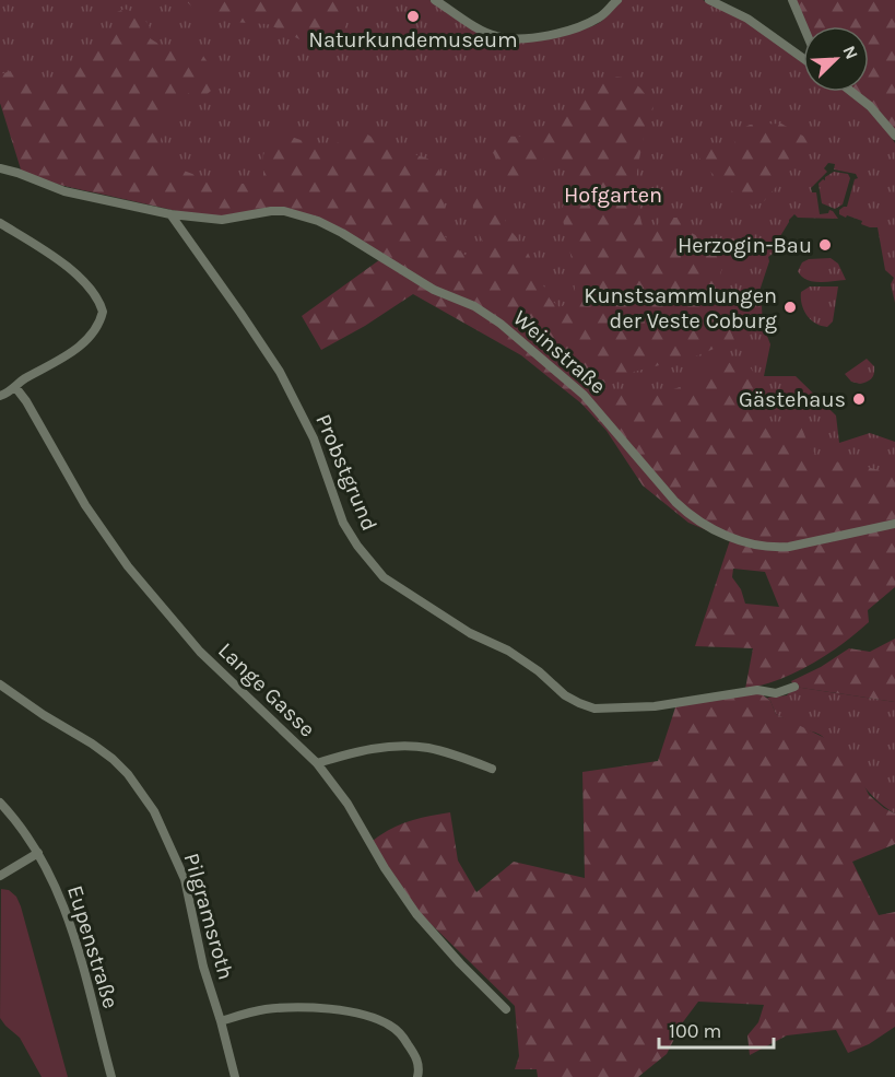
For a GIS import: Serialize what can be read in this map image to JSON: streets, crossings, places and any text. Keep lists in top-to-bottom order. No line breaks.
{"streets":{"street":["Weinstraße","Probstgrund","Lange Gasse","Pilgramsroth","Eupenstraße"]},"crossings":[["Weinstraße","Probstgrund"]],"parks":["Hofgarten"],"places":["Naturkundemuseum","Herzogin-Bau","Kunstsammlungen der Veste Coburg","Gästehaus"],"scale_bar":"100 m","north":"top right"}
